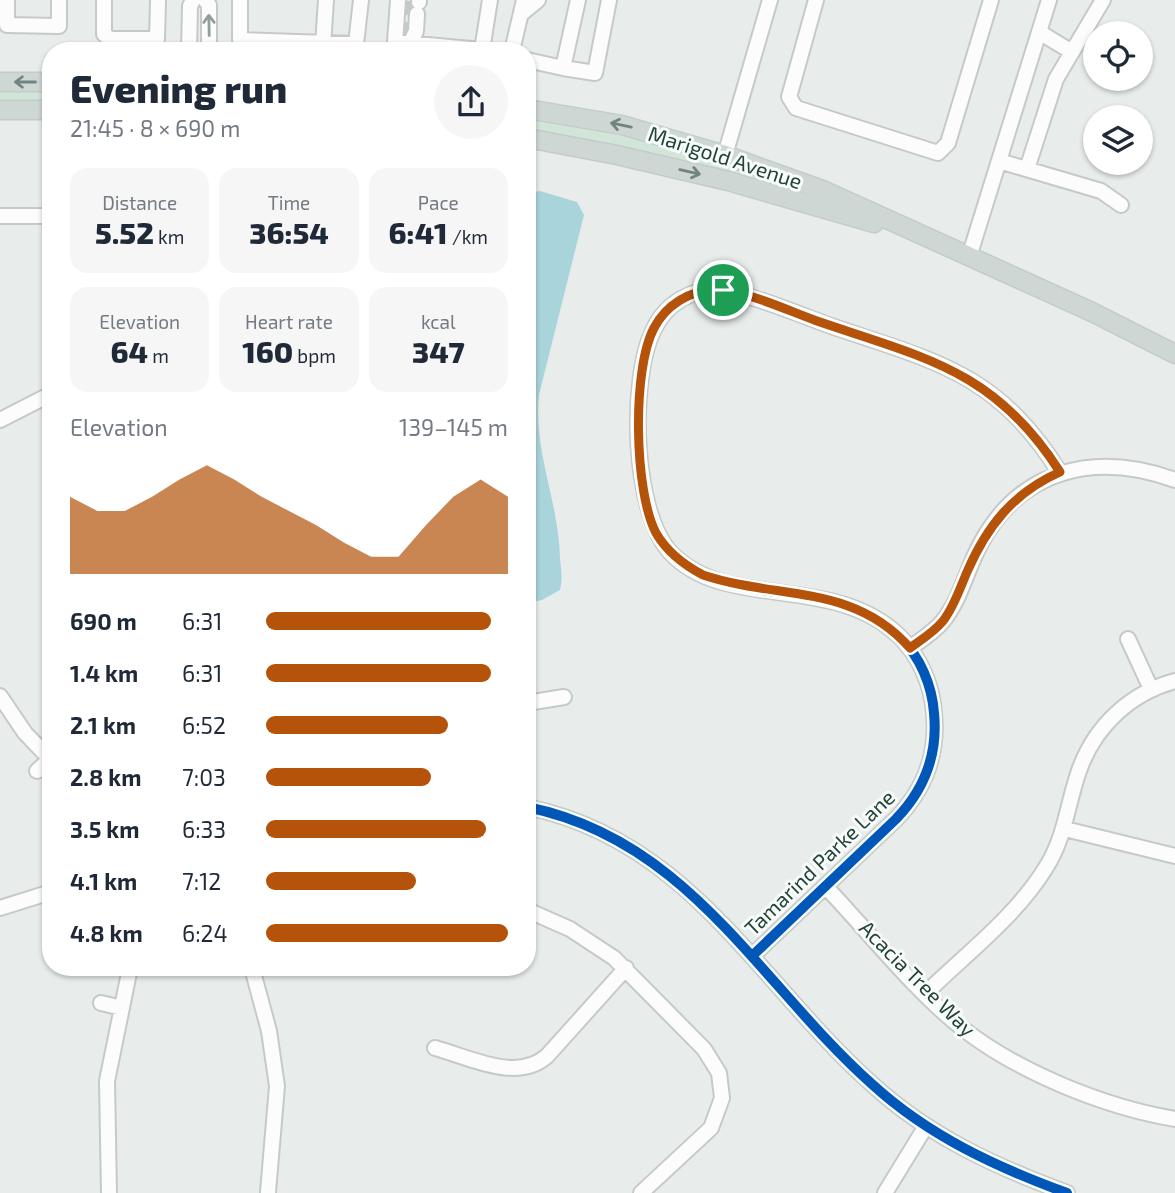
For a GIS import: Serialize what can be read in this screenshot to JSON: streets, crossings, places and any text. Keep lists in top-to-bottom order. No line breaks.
{"streets":{"main road":["Marigold Avenue"],"street":["Tamarind Parke Lane","Acacia Tree Way"]},"crossings":[["Tamarind Parke Lane","Acacia Tree Way"]],"page":{"heading":["Evening run","21:45 · 8 × 690 m"],"stats":[["Distance","5.52 km"],["Time","36:54"],["Pace","6:41 /km"],["Elevation","64 m"],["Heart rate","160 bpm"],["kcal","347"]],"chart":["Elevation","139–145 m"],"list":[{"name":"690 m","note":"6:31"},{"name":"1.4 km","note":"6:31"},{"name":"2.1 km","note":"6:52"},{"name":"2.8 km","note":"7:03"},{"name":"3.5 km","note":"6:33"},{"name":"4.1 km","note":"7:12"},{"name":"4.8 km","note":"6:24"}]}}
